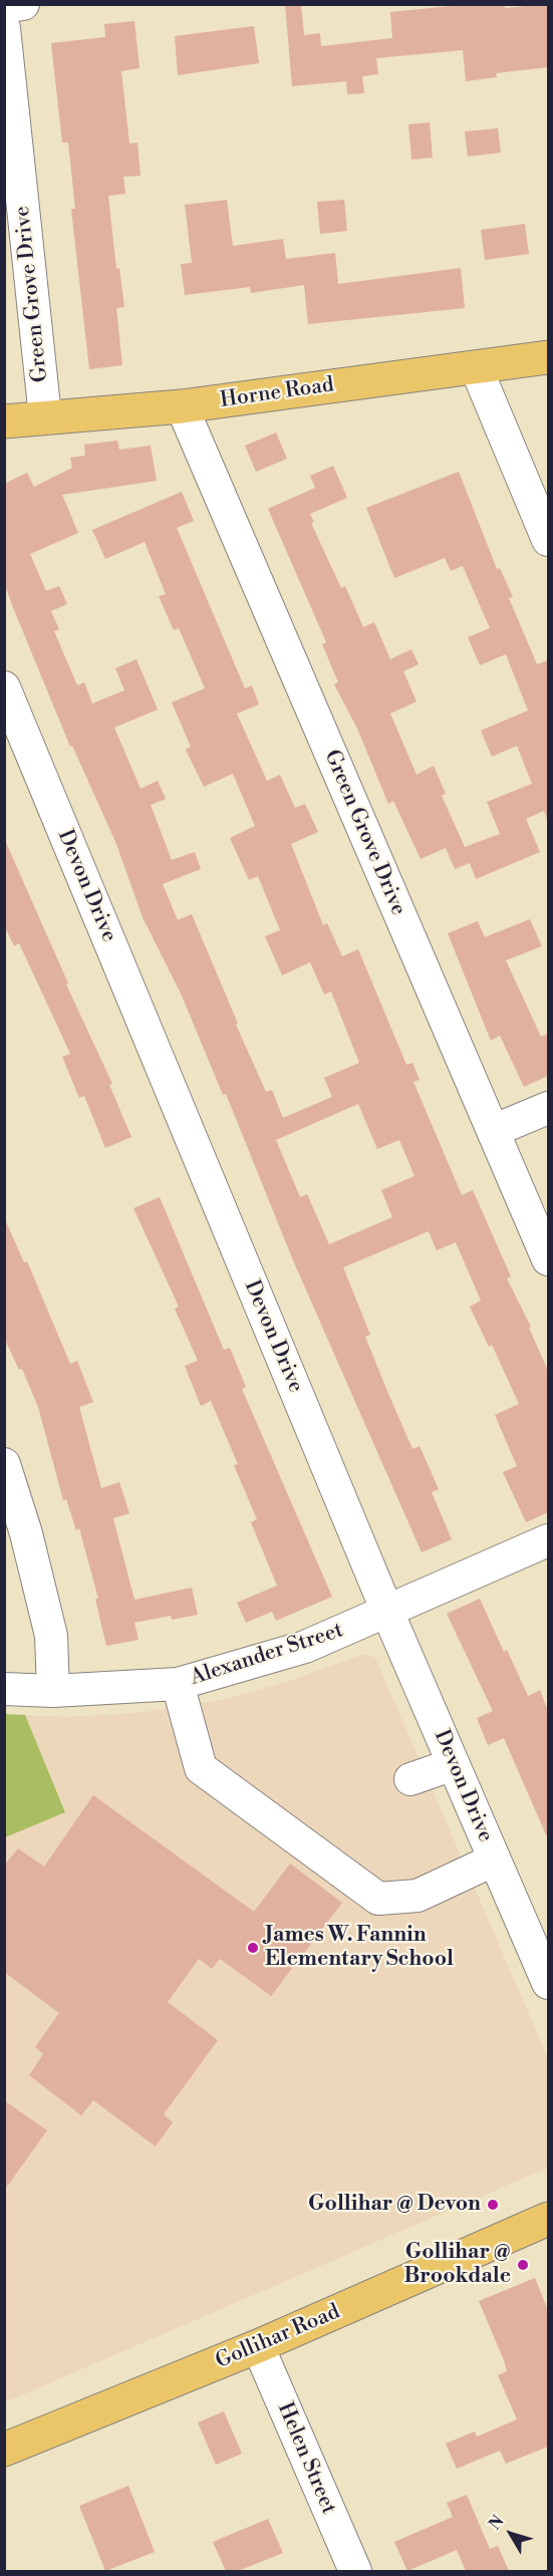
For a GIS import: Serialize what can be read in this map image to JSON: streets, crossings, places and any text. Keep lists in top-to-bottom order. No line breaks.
{"streets":{"main road":["Horne Road","Gollihar Road"],"street":["Green Grove Drive","Devon Drive","Alexander Street","Helen Street"]},"crossings":[["Green Grove Drive","Horne Road"],["Devon Drive","Alexander Street"],["Gollihar Road","Helen Street"]],"places":["James W. Fannin Elementary School","Gollihar @ Devon","Gollihar @ Brookdale"],"north":"top left"}
